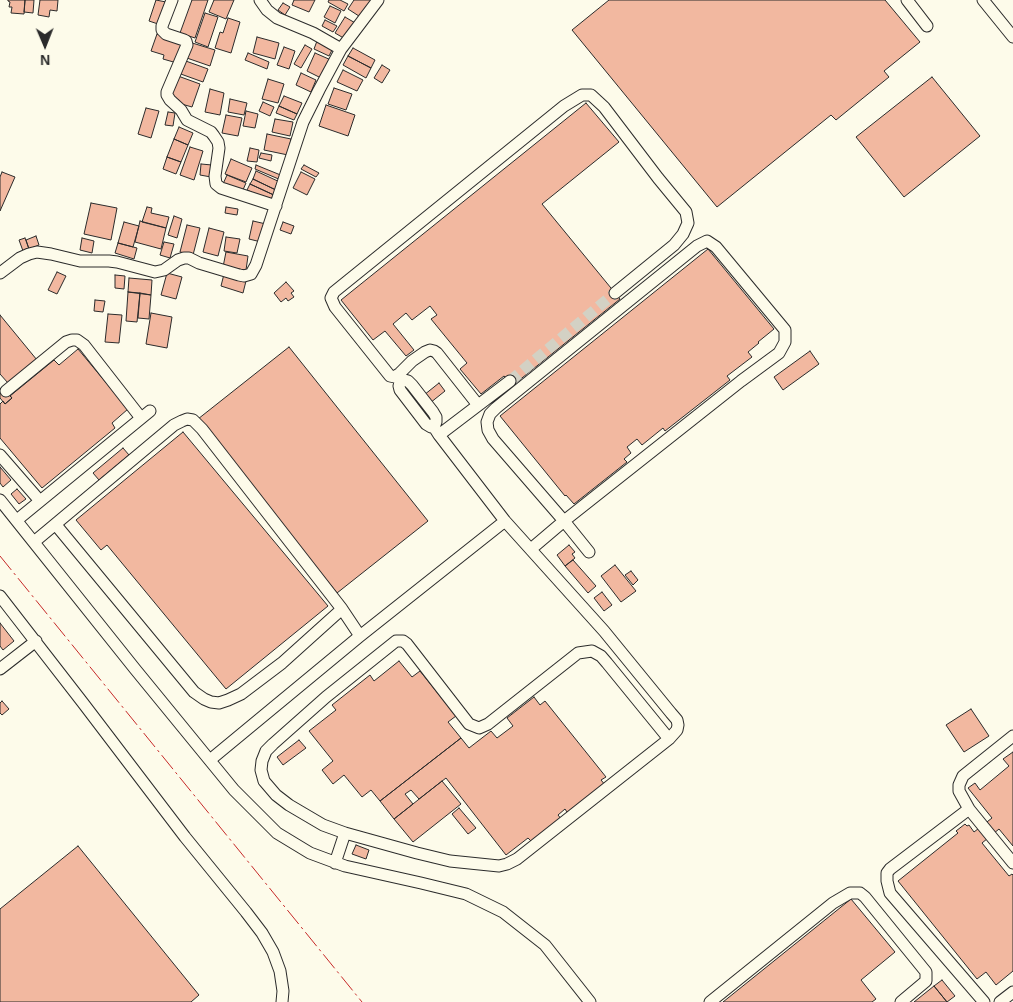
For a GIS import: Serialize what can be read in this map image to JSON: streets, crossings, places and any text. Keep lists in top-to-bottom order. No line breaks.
{"north":"bottom"}
